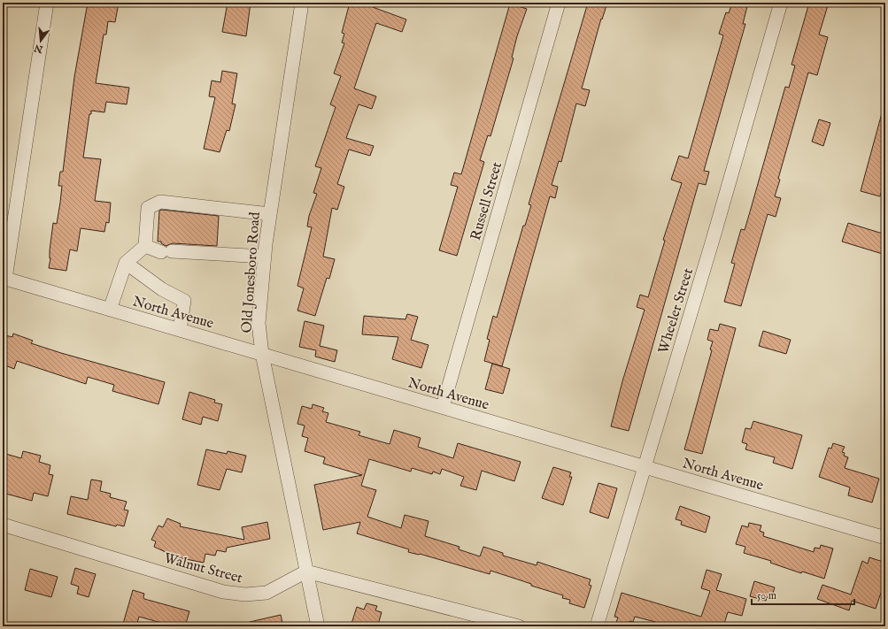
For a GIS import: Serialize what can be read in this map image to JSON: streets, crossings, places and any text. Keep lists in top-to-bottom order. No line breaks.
{"streets":{"street":["Russell Street","Old Jonesboro Road","Wheeler Street","North Avenue","Walnut Street"]},"crossings":[["Russell Street","North Avenue"],["Old Jonesboro Road","North Avenue"],["Old Jonesboro Road","Walnut Street"],["Wheeler Street","North Avenue"]],"scale_bar":"50 m","north":"bottom"}
